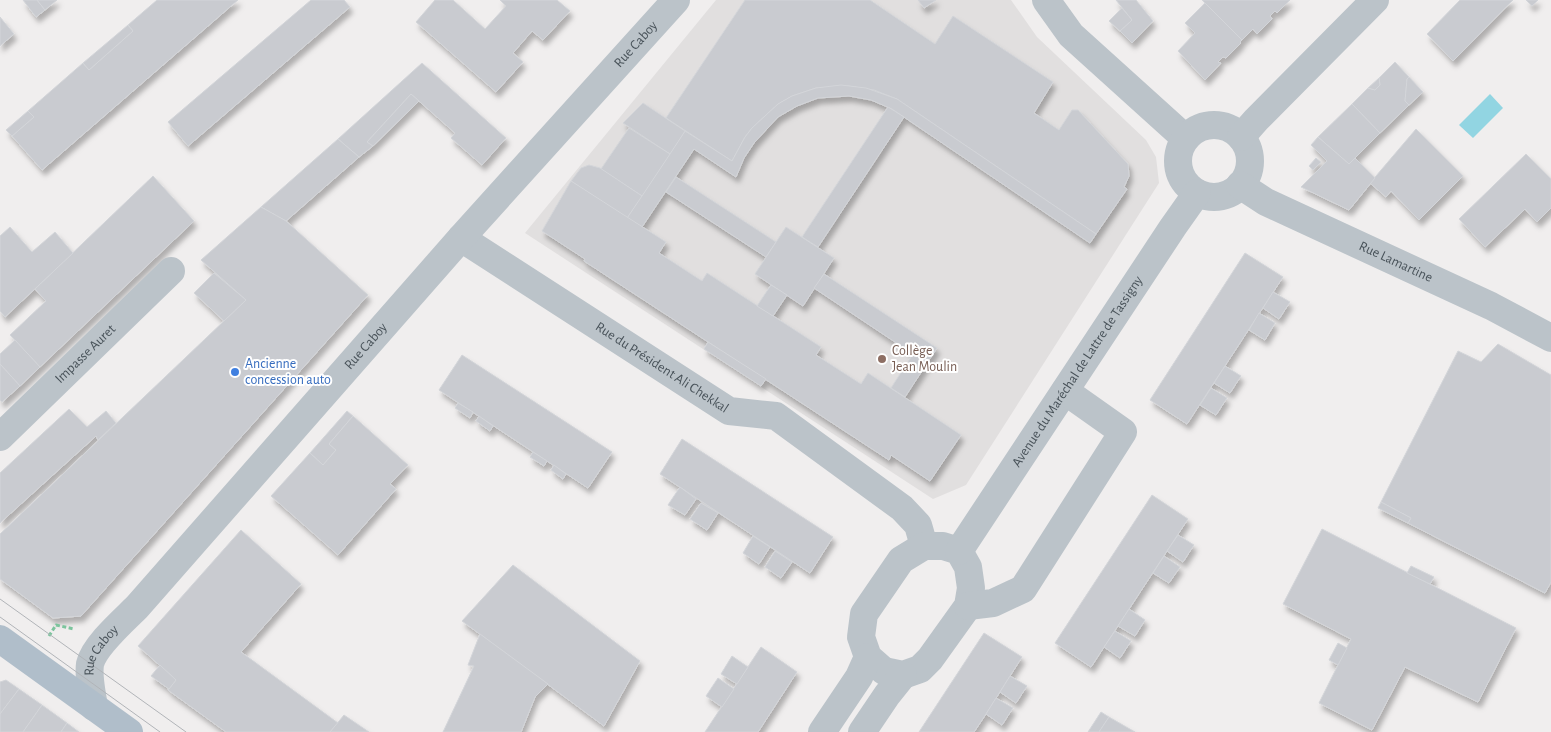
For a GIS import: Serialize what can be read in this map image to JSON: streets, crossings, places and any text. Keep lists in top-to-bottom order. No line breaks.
{"streets":{"street":["Rue Caboy","Rue Lamartine","Impasse Auret","Rue du Président Ali Chekkal","Avenue du Maréchal de Lattre de Tassigny"]},"crossings":[["Rue Caboy","Rue du Président Ali Chekkal"],["Rue Lamartine","Avenue du Maréchal de Lattre de Tassigny"],["Rue du Président Ali Chekkal","Avenue du Maréchal de Lattre de Tassigny"]],"places":["Collège Jean Moulin","Ancienne concession auto"]}
